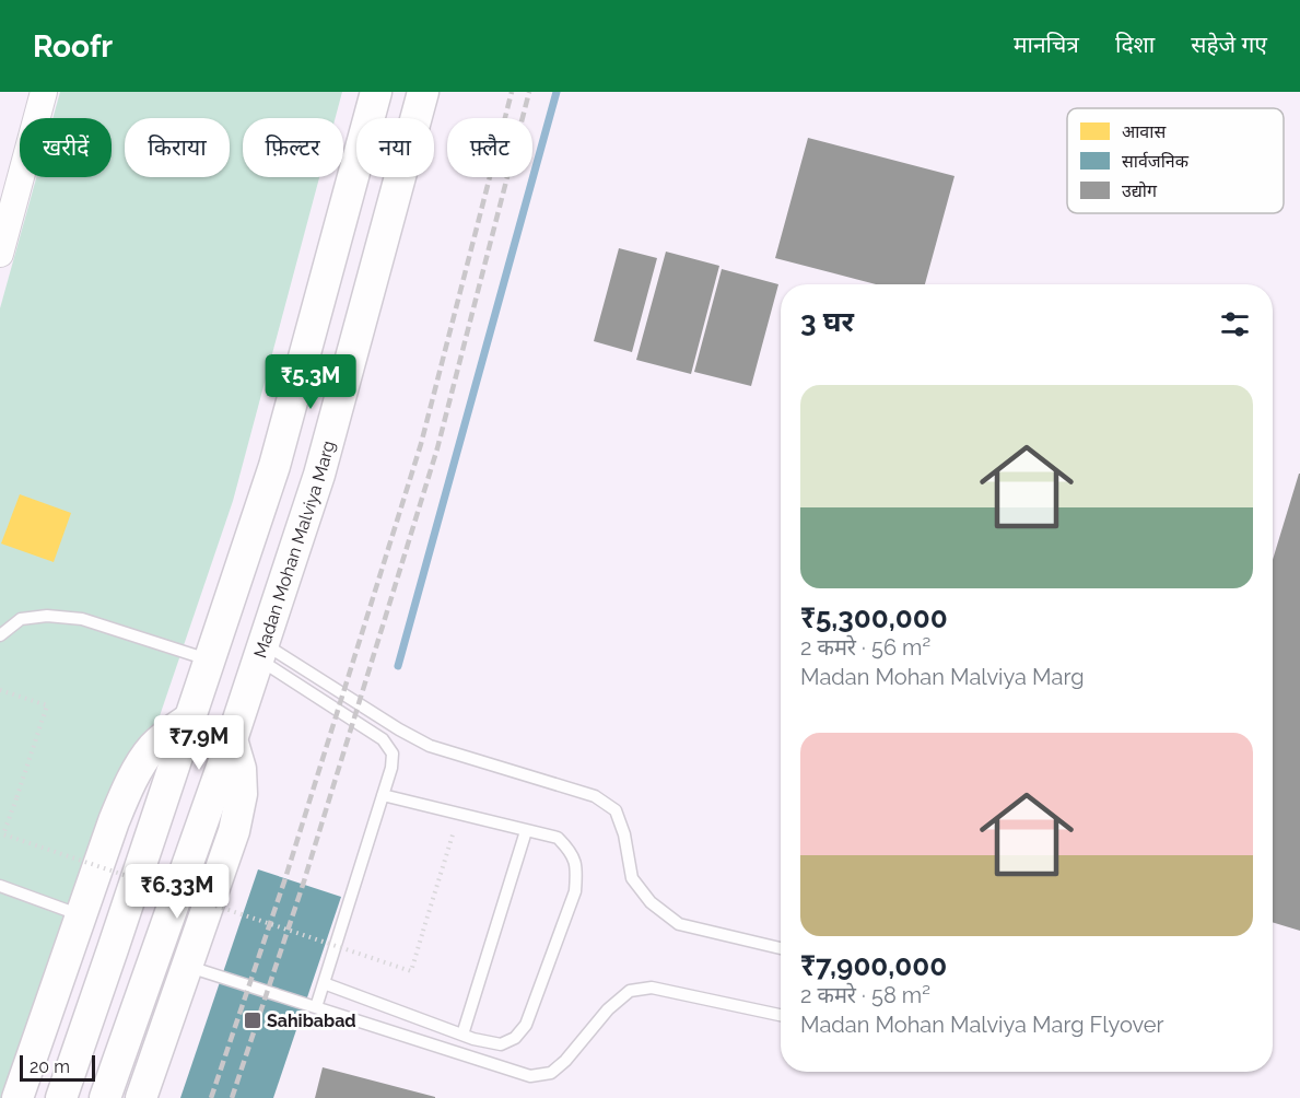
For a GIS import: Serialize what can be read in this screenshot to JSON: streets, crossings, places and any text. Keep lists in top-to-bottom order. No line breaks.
{"streets":{"main road":["Madan Mohan Malviya Marg"]},"places":{"transit":["Sahibabad"]},"legend":["आवास","सार्वजनिक","उद्योग"],"scale_bar":"20 m","page":{"header":"Roofr","nav":["मानचित्र","दिशा","सहेजे गए"],"chip":["खरीदें","किराया","फ़िल्टर","नया","फ़्लैट"],"heading":"3 घर","price":["₹5.3M","₹7.9M","₹6.33M"],"list":[{"name":"₹5,300,000","note":"2 कमरे · 56 m² · Madan Mohan Malviya Marg"},{"name":"₹7,900,000","note":"2 कमरे · 58 m² · Madan Mohan Malviya Marg Flyover"}],"scale":"20 m"}}
